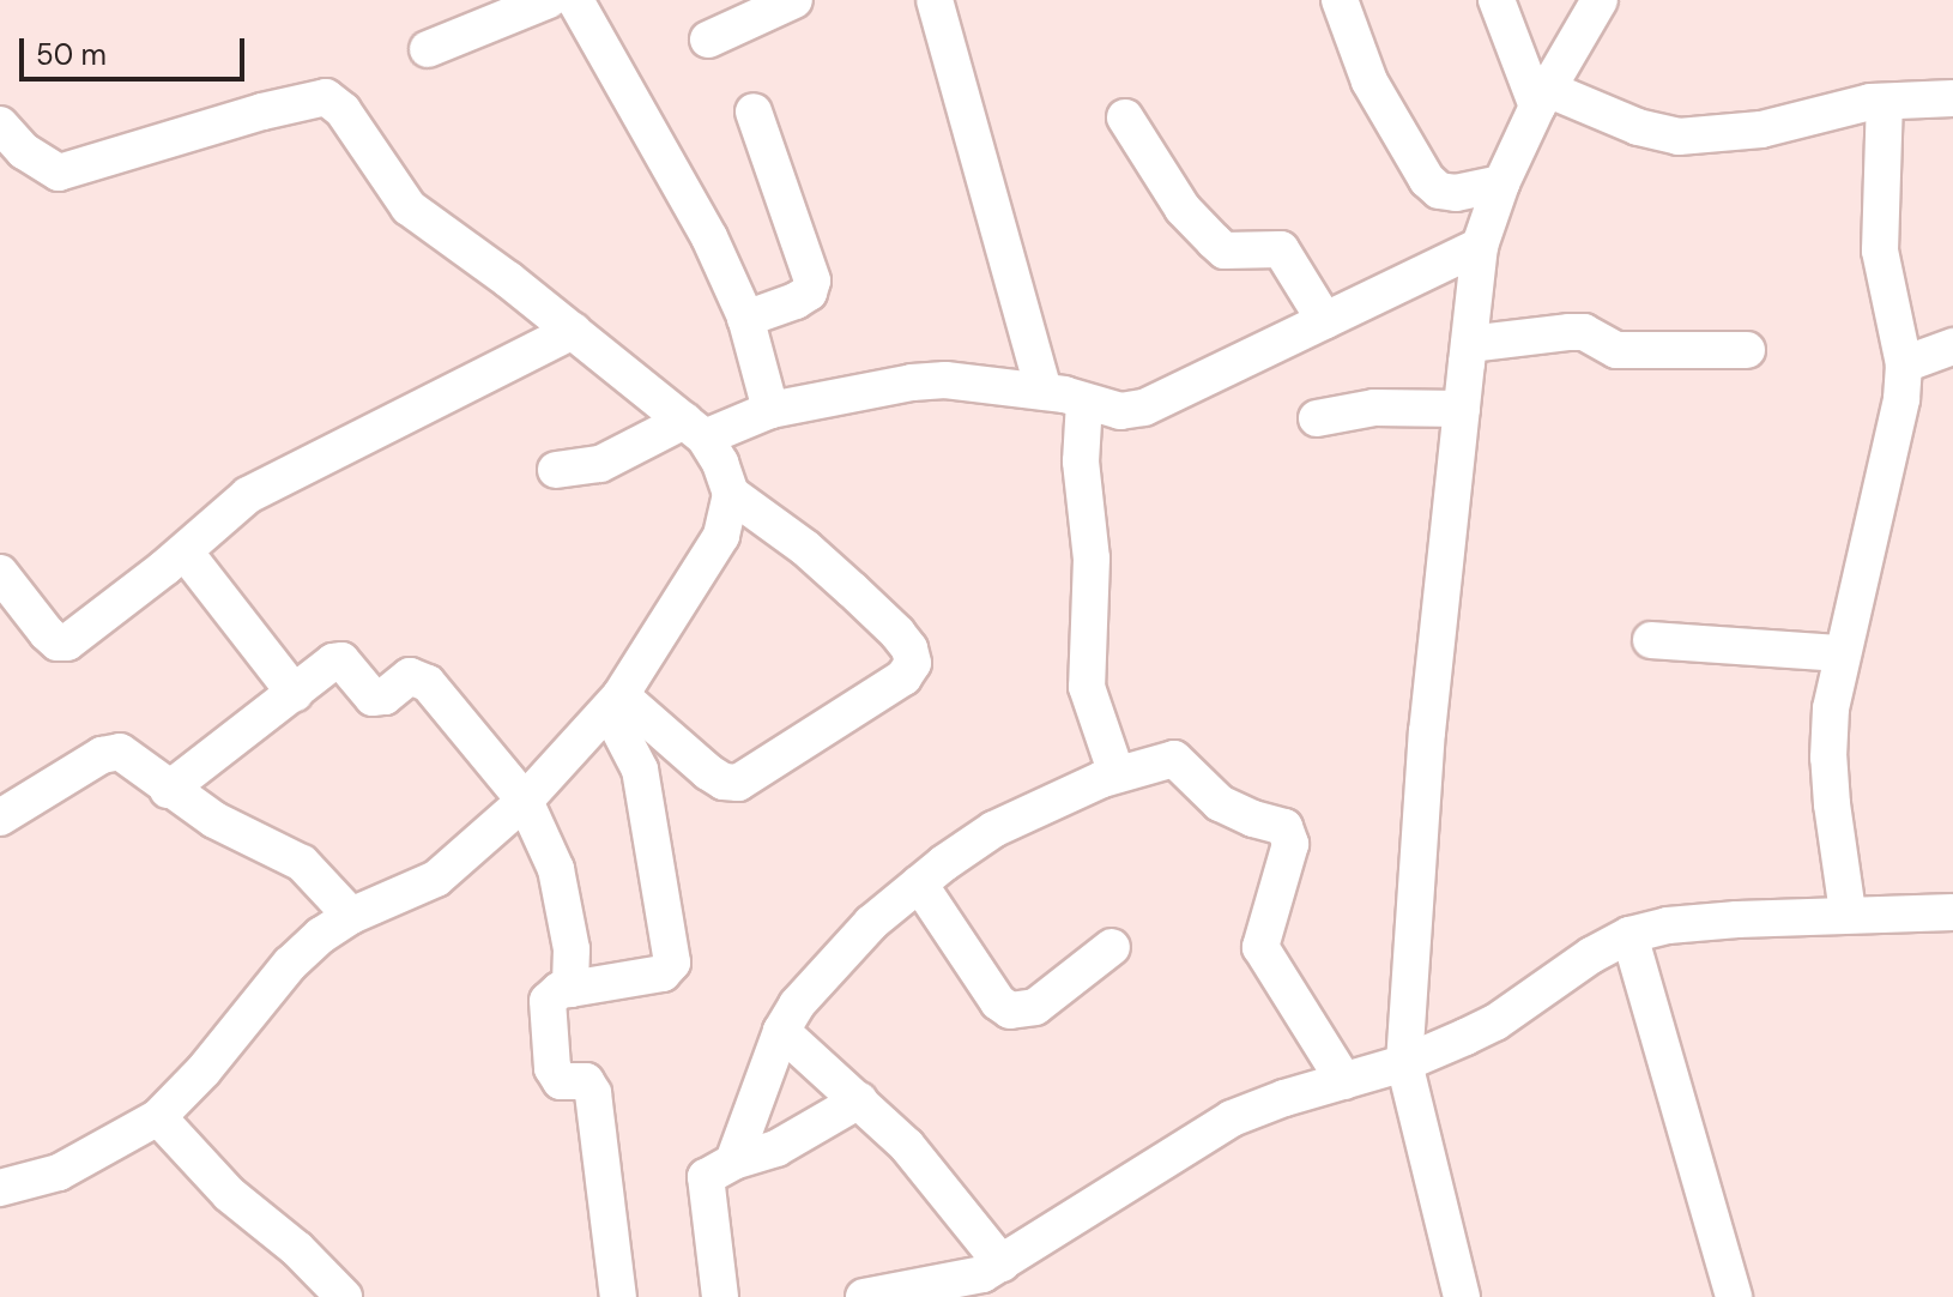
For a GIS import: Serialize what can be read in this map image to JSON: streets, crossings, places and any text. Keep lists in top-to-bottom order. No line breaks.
{"scale_bar":"50 m"}
